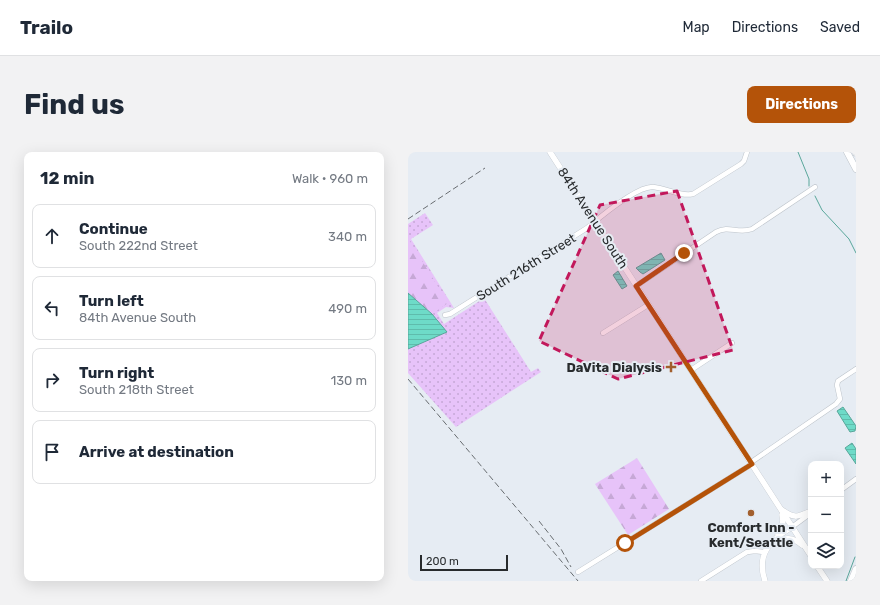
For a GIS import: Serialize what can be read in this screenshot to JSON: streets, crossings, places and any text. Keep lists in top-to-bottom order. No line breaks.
{"streets":{"main road":["84th Avenue South"],"street":["South 216th Street"]},"crossings":[["84th Avenue South","South 216th Street"]],"places":{"health":["DaVita Dialysis"],"other":["Comfort Inn - Kent/Seattle"]},"scale_bar":"200 m","page":{"header":"Trailo","nav":["Map","Directions","Saved"],"buttons":"Directions","title":"Find us","heading":["12 min","Walk · 960 m"],"list":[["Continue","South 222nd Street","340 m"],["Turn left","84th Avenue South","490 m"],["Turn right","South 218th Street","130 m"],"Arrive at destination"],"map_buttons":["+","−"],"scale":"200 m"}}
